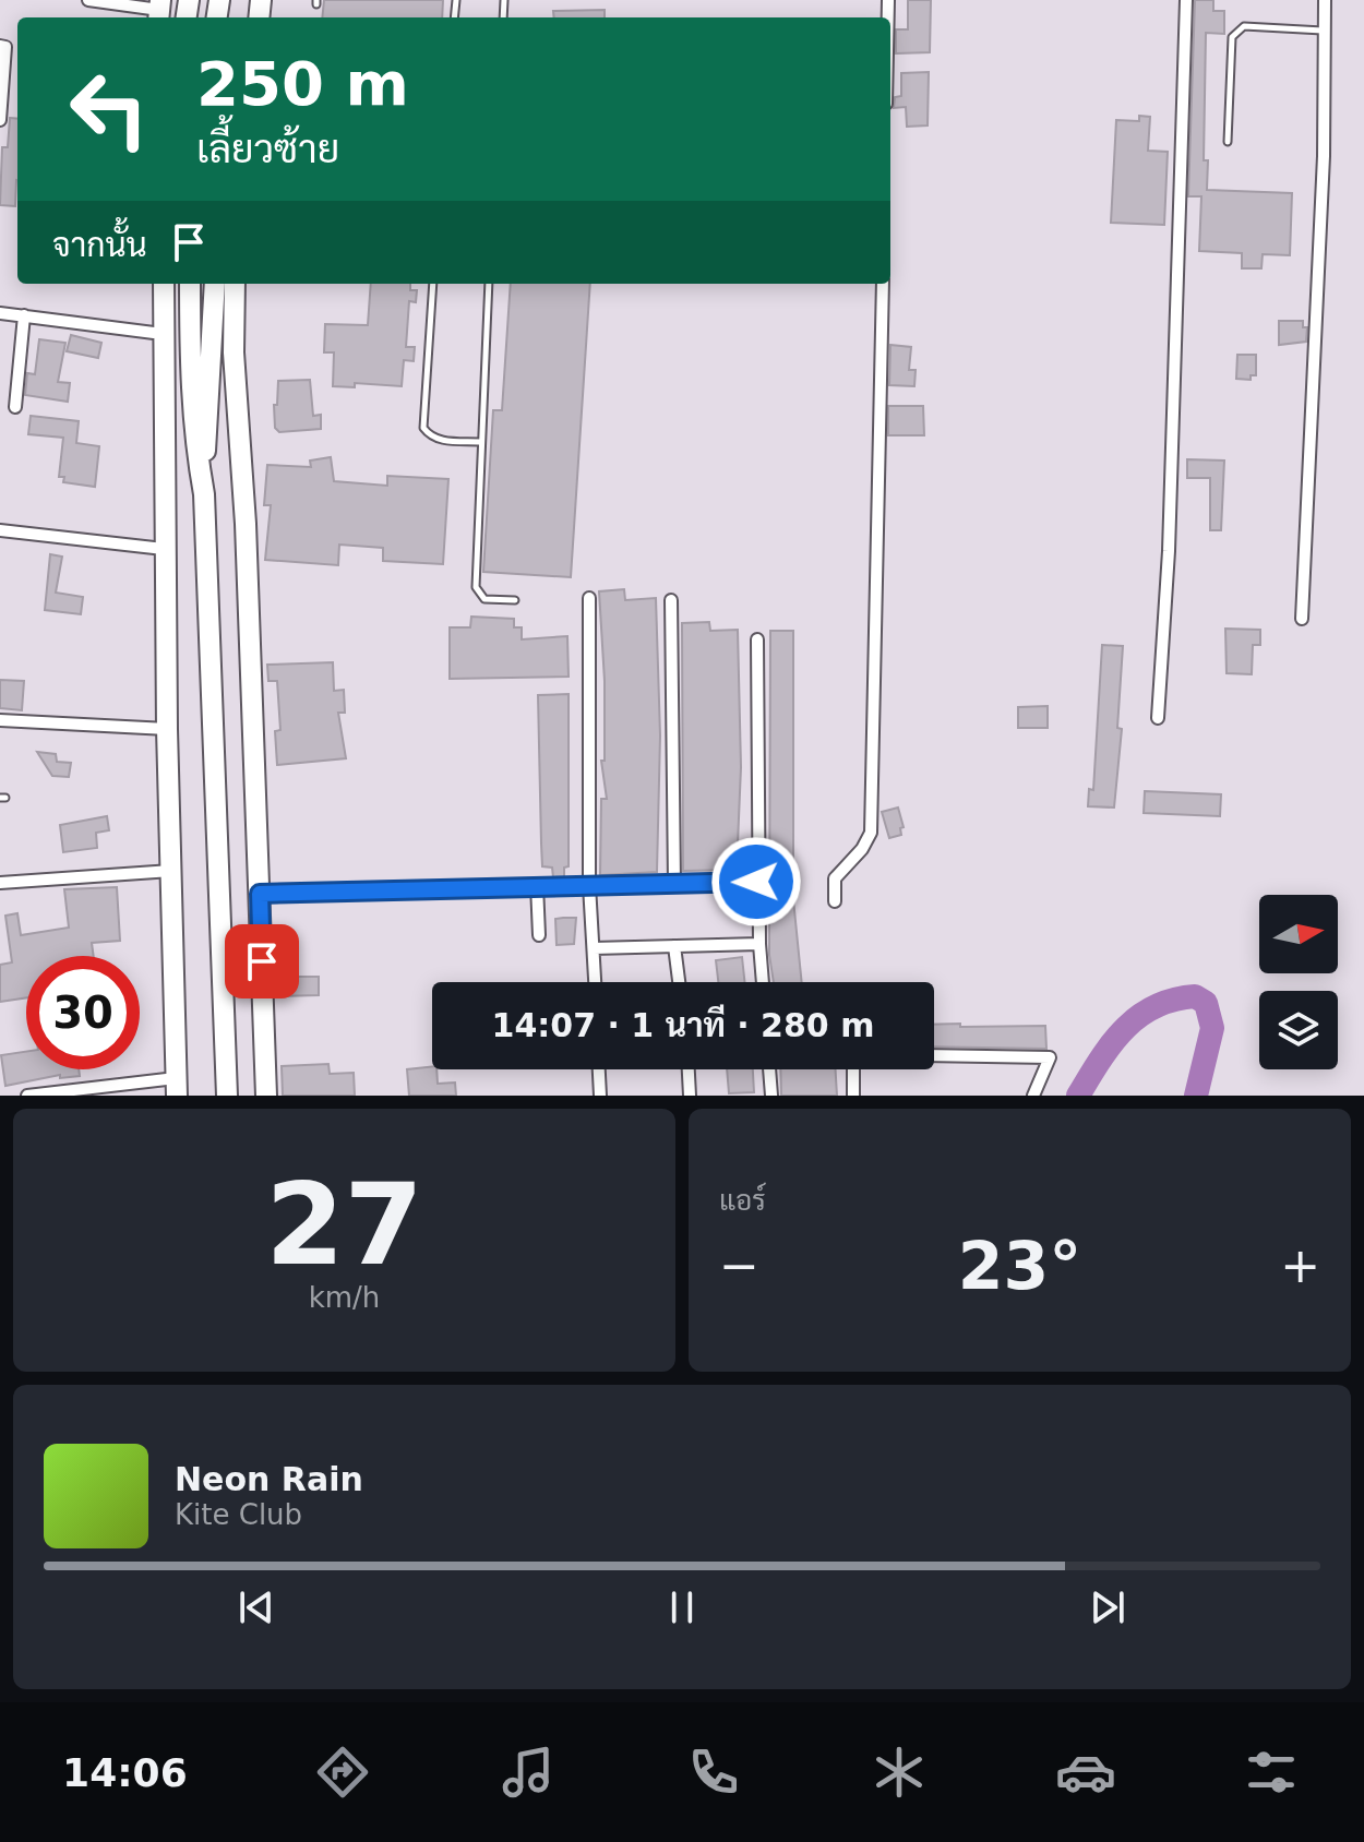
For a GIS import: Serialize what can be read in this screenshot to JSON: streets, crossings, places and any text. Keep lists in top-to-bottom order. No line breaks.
{"north":"right","page":{"turn":["250 m","เลี้ยวซ้าย"],"then":"จากนั้น","limit":"30","trip":"14:07 · 1 นาที · 280 m","tile":[["27","km/h"],"แอร์"],"heat":["−","23°","+"],"song":["Neon Rain","Kite Club"],"tabs":"14:06"}}
